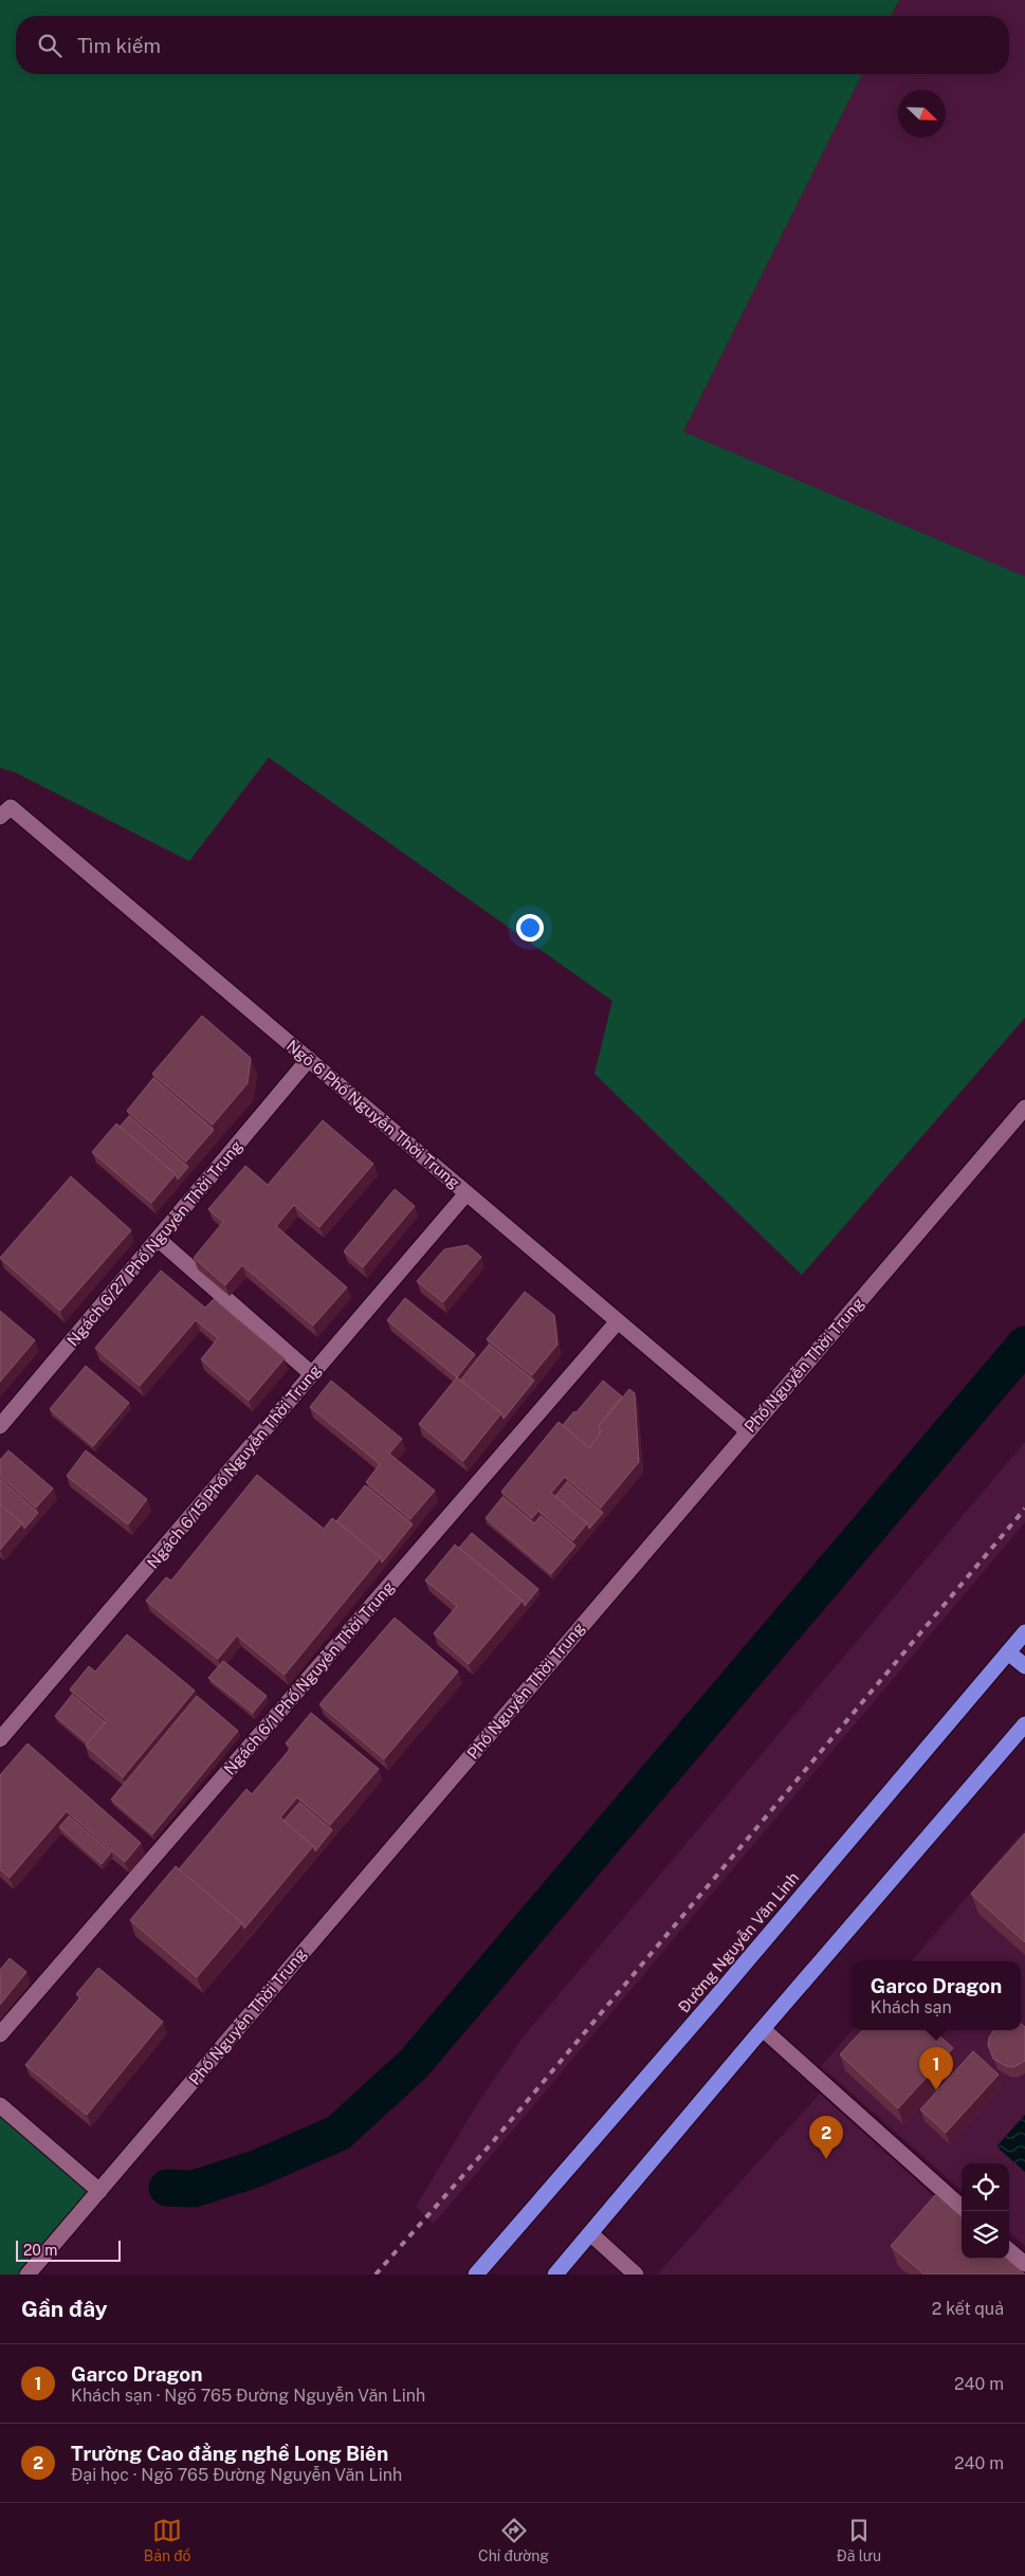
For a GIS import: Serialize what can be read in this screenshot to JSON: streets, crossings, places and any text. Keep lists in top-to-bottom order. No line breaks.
{"streets":{"highway":["Đường Nguyễn Văn Linh"],"street":["Ngõ 6 Phố Nguyễn Thời Trung","Ngách 6/27 Phố Nguyễn Thời Trung","Phố Nguyễn Thời Trung","Ngách 6/15 Phố Nguyễn Thời Trung","Ngách 6/1 Phố Nguyễn Thời Trung"]},"crossings":[["Ngõ 6 Phố Nguyễn Thời Trung","Ngách 6/27 Phố Nguyễn Thời Trung"],["Ngõ 6 Phố Nguyễn Thời Trung","Phố Nguyễn Thời Trung"],["Ngõ 6 Phố Nguyễn Thời Trung","Ngách 6/15 Phố Nguyễn Thời Trung"],["Ngõ 6 Phố Nguyễn Thời Trung","Ngách 6/1 Phố Nguyễn Thời Trung"]],"scale_bar":"20 m","north":"bottom right","page":{"search":"Tìm kiếm","popup":["Garco Dragon","Khách sạn"],"pins":["1","2"],"scale":"20 m","heading":["Gần đây","2 kết quả"],"list":[{"mark":"1","name":"Garco Dragon","note":"Khách sạn · Ngõ 765 Đường Nguyễn Văn Linh","value":"240 m"},{"mark":"2","name":"Trường Cao đẳng nghề Long Biên","note":"Đại học · Ngõ 765 Đường Nguyễn Văn Linh","value":"240 m"}],"nav":["Bản đồ","Chỉ đường","Đã lưu"]}}
